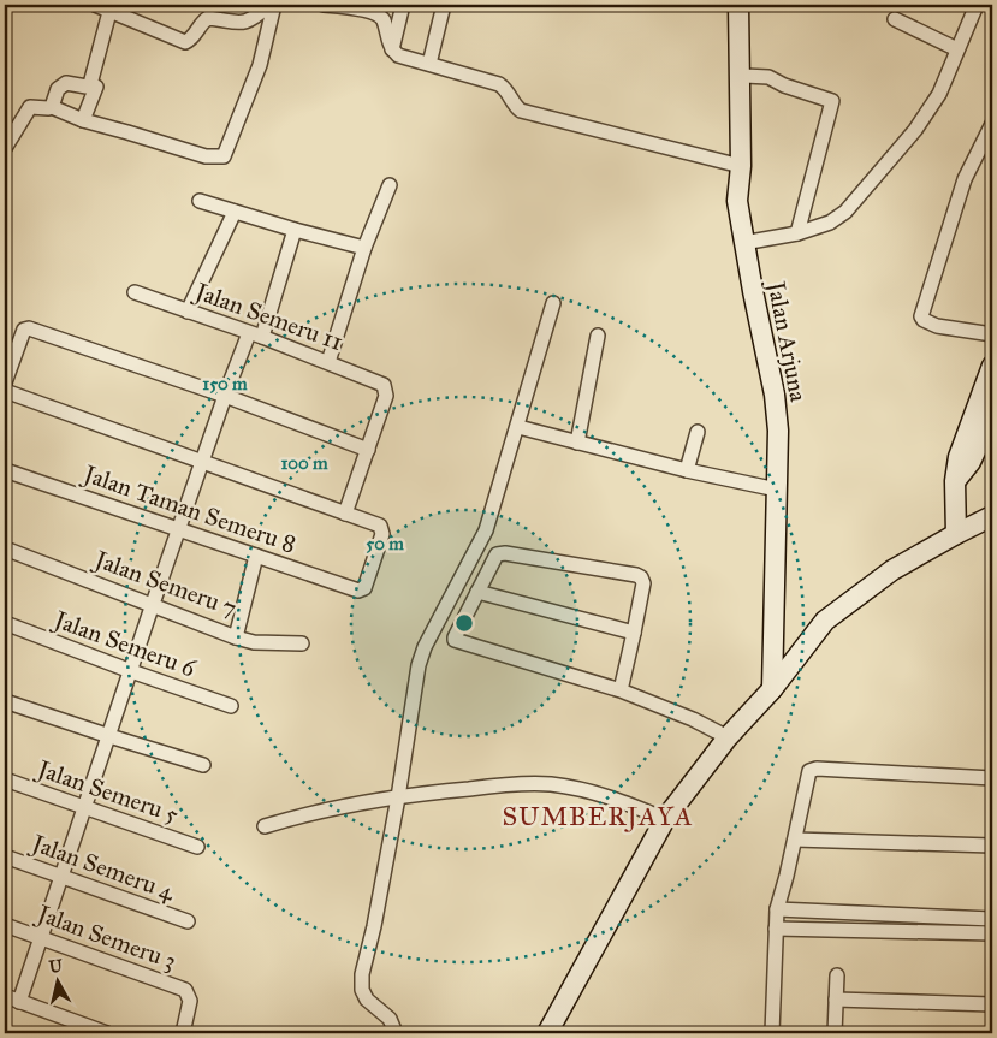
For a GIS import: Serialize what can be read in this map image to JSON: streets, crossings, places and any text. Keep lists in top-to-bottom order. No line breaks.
{"streets":{"street":["Jalan Semeru 11","Jalan Arjuna","Jalan Taman Semeru 8","Jalan Semeru 7","Jalan Semeru 6","Jalan Semeru 5","Jalan Semeru 4","Jalan Semeru 3"]},"crossings":[["Jalan Taman Semeru 8","Jalan Semeru 7"]],"districts":["SUMBERJAYA"],"north":"top","rings":["150 m","100 m","50 m"]}
